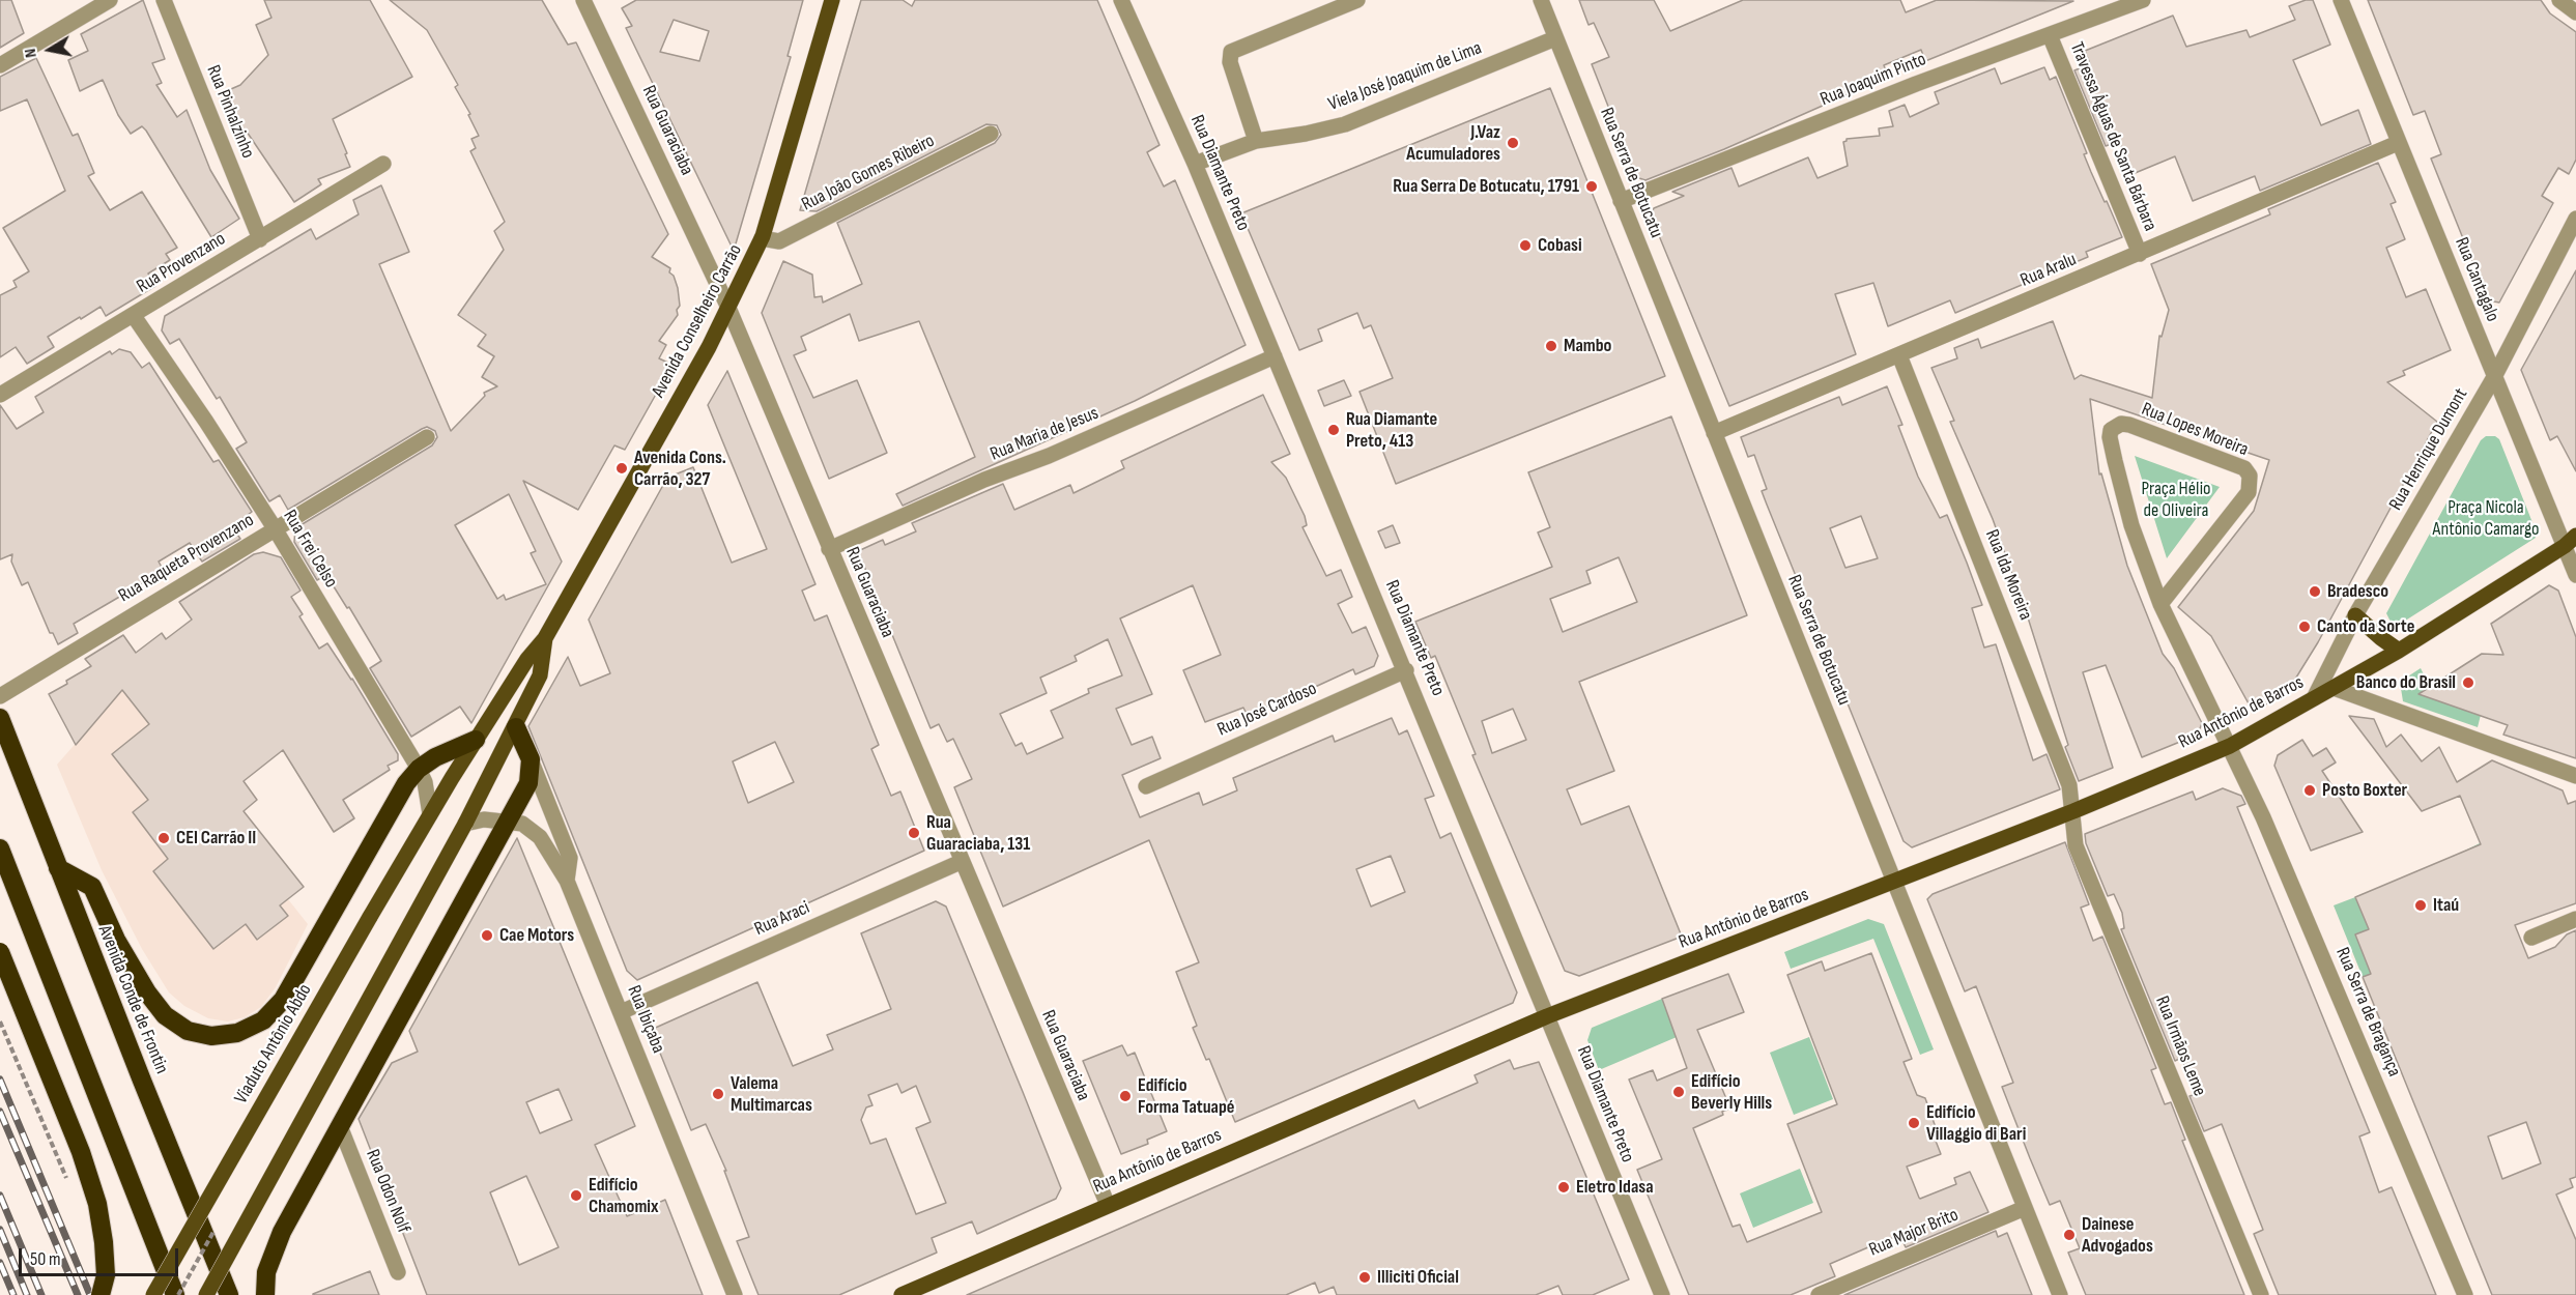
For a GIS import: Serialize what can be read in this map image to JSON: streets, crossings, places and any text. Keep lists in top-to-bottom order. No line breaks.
{"streets":{"highway":["Avenida Conde de Frontin"],"main road":["Avenida Conselheiro Carrão","Rua Antônio de Barros","Viaduto Antônio Abdo"],"street":["Viela José Joaquim de Lima","Rua Joaquim Pinto","Rua Pinhalzinho","Rua Guaraciaba","Travessa Águas de Santa Bárbara","Rua João Gomes Ribeiro","Rua Diamante Preto","Rua Serra de Botucatu","Rua Provenzano","Rua Aralu","Rua Cantagalo","Rua Lopes Moreira","Rua Maria de Jesus","Rua Henrique Dumont","Rua Frei Celso","Rua Raqueta Provenzano","Rua Ida Moreira","Rua José Cardoso","Rua Araci","Rua Serra de Bragança","Rua Ibiçaba","Rua Irmãos Leme","Rua Odon Nolf","Rua Major Brito"]},"crossings":[["Viela José Joaquim de Lima","Rua Diamante Preto"],["Viela José Joaquim de Lima","Rua Serra de Botucatu"],["Rua Joaquim Pinto","Travessa Águas de Santa Bárbara"],["Rua Joaquim Pinto","Rua Serra de Botucatu"],["Rua Pinhalzinho","Rua Provenzano"],["Rua Guaraciaba","Avenida Conselheiro Carrão"],["Rua Guaraciaba","Rua Maria de Jesus"],["Rua Guaraciaba","Rua Antônio de Barros"],["Rua Guaraciaba","Rua Araci"],["Travessa Águas de Santa Bárbara","Rua Aralu"],["Rua João Gomes Ribeiro","Avenida Conselheiro Carrão"],["Rua Diamante Preto","Rua Maria de Jesus"],["Rua Diamante Preto","Rua José Cardoso"],["Rua Diamante Preto","Rua Antônio de Barros"],["Rua Serra de Botucatu","Rua Aralu"],["Rua Serra de Botucatu","Rua Antônio de Barros"],["Rua Serra de Botucatu","Rua Major Brito"],["Rua Provenzano","Rua Frei Celso"],["Rua Aralu","Rua Cantagalo"],["Rua Aralu","Rua Ida Moreira"],["Rua Cantagalo","Rua Henrique Dumont"],["Rua Cantagalo","Rua Antônio de Barros"],["Avenida Conselheiro Carrão","Rua Frei Celso"],["Avenida Conselheiro Carrão","Rua Ibiçaba"],["Avenida Conselheiro Carrão","Viaduto Antônio Abdo"],["Rua Lopes Moreira","Rua Antônio de Barros"],["Rua Lopes Moreira","Rua Serra de Bragança"],["Rua Henrique Dumont","Rua Antônio de Barros"],["Rua Frei Celso","Rua Raqueta Provenzano"],["Rua Frei Celso","Viaduto Antônio Abdo"],["Rua Ida Moreira","Rua Antônio de Barros"],["Rua Ida Moreira","Rua Irmãos Leme"],["Rua Antônio de Barros","Rua Serra de Bragança"],["Rua Antônio de Barros","Rua Irmãos Leme"],["Rua Araci","Rua Ibiçaba"]],"parks":["Praça Hélio de Oliveira","Praça Nicola Antônio Camargo"],"places":["J.Vaz Acumuladores","Rua Serra De Botucatu, 1791","Cobasi","Mambo","Rua Diamante Preto, 413","Avenida Cons. Carrão, 327","Bradesco","Canto da Sorte","Banco do Brasil","Posto Boxter","Rua Guaraciaba, 131","CEI Carrão II","Itaú","Cae Motors","Edifício Beverly Hills","Valema Multimarcas","Edifício Forma Tatuapé","Edifício Villaggio di Bari","Eletro Idasa","Edifício Chamomix","Dainese Advogados","Illiciti Oficial"],"scale_bar":"50 m","north":"left"}
